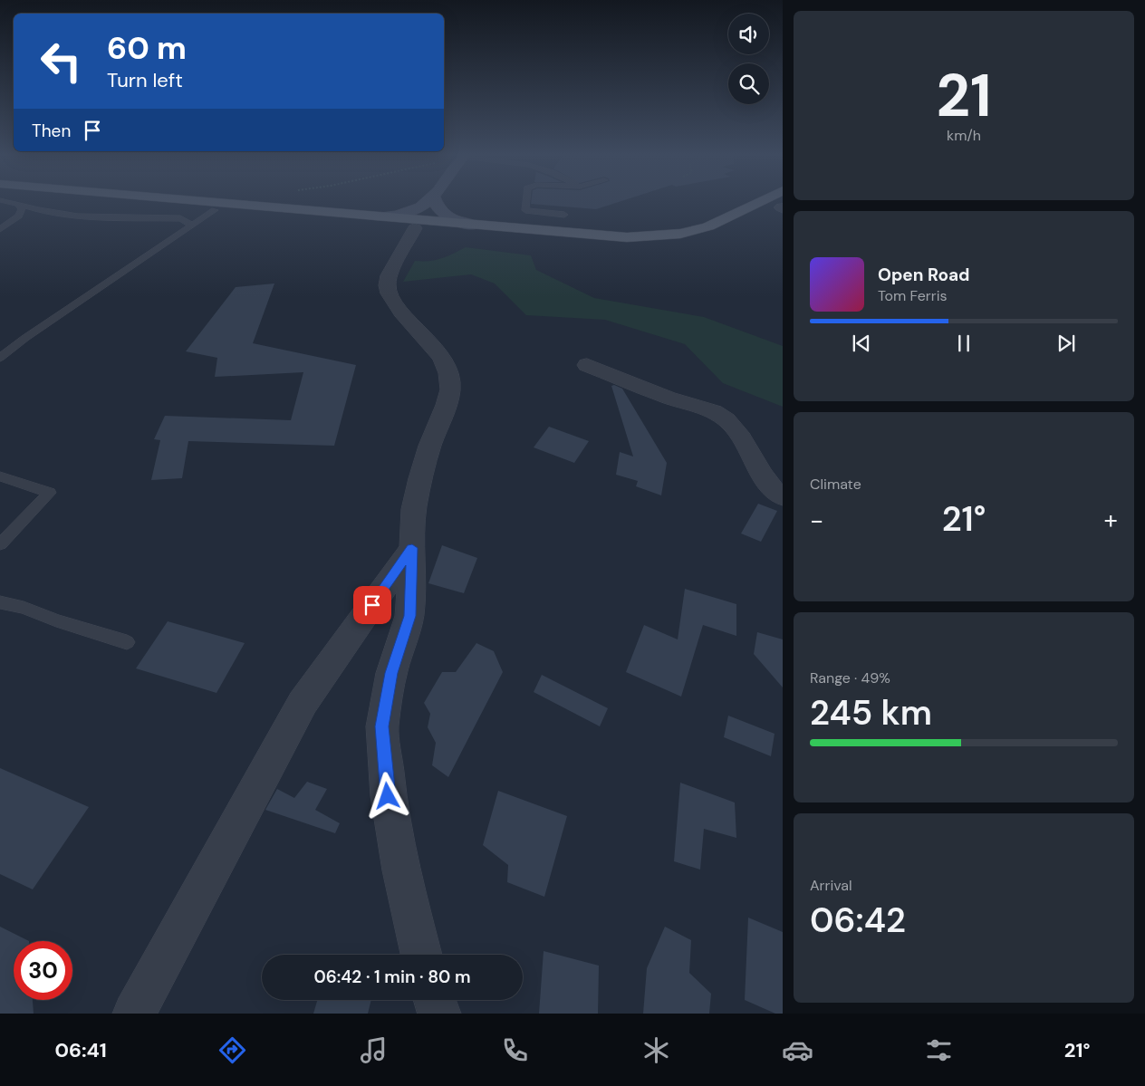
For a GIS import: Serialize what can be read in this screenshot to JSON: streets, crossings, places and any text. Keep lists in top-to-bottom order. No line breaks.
{"page":{"tile":[["21","km/h"],"Climate",["Range · 49%","245 km"],["Arrival","06:42"]],"turn":["60 m","Turn left"],"then":"Then","song":["Open Road","Tom Ferris"],"heat":["−","21°","+"],"limit":"30","trip":"06:42 · 1 min · 80 m","tabs":["06:41","21°"]}}
